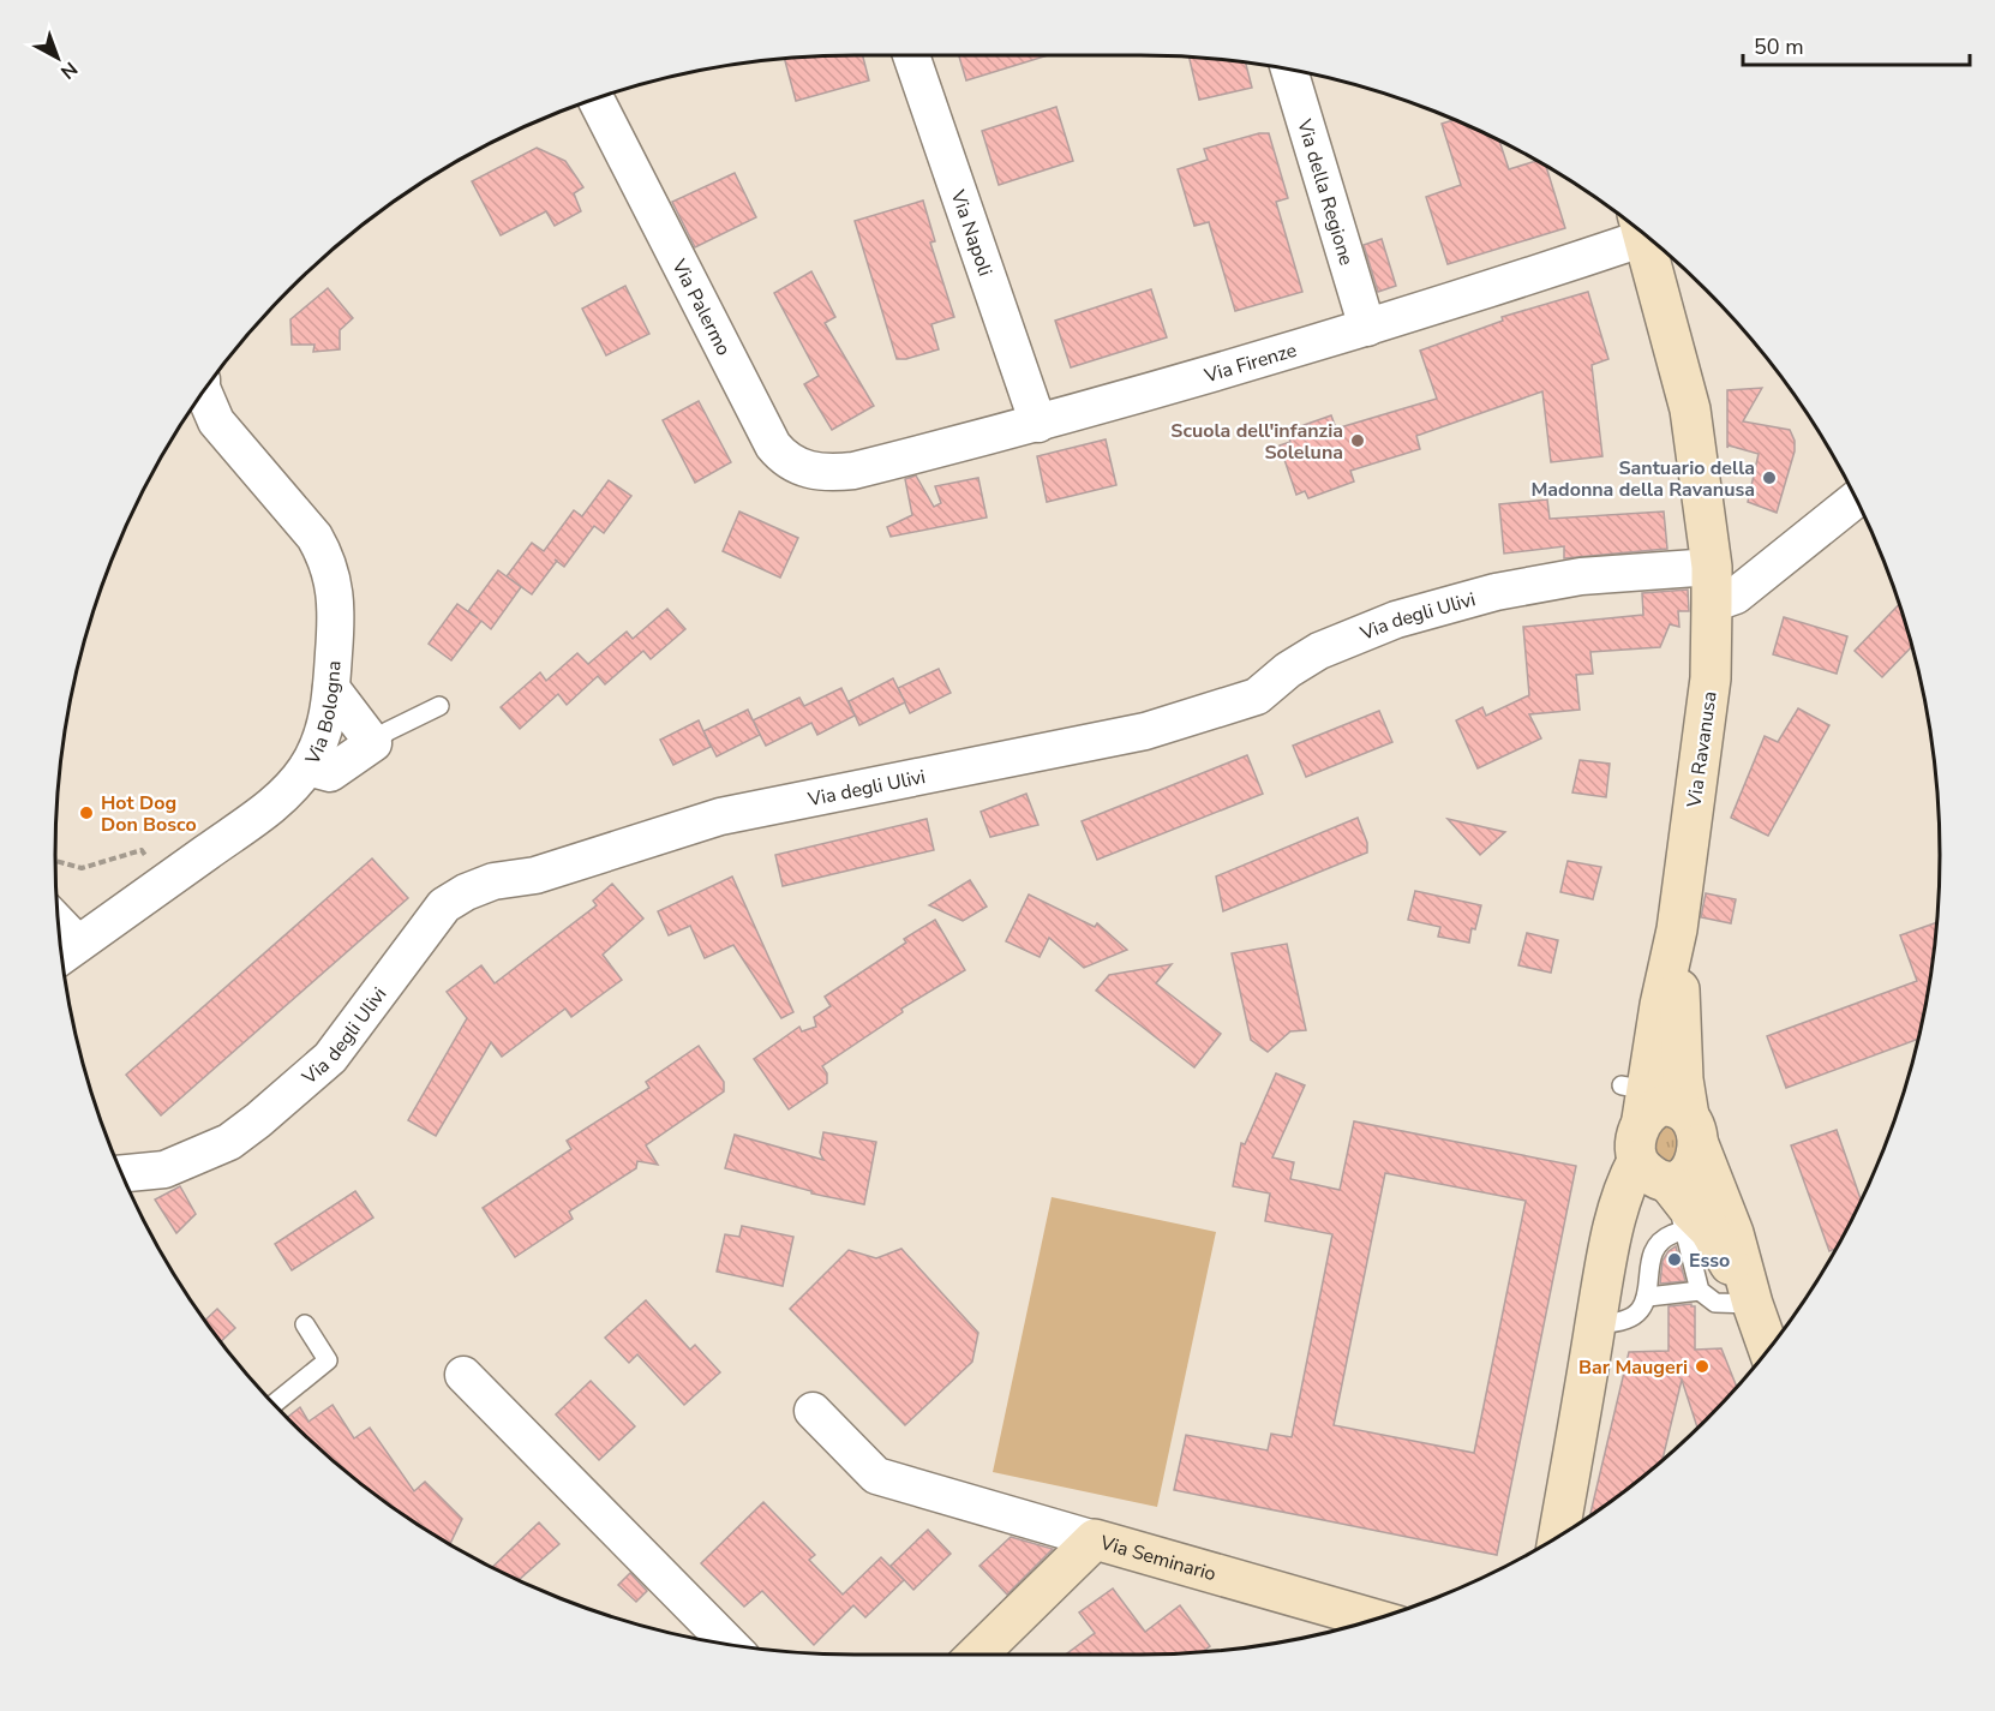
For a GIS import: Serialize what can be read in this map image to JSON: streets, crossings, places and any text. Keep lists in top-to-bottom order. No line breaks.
{"streets":{"main road":["Via Ravanusa","Via Seminario"],"street":["Via della Regione","Via Napoli","Via Palermo","Via Firenze","Via degli Ulivi","Via Bologna"]},"crossings":[["Via della Regione","Via Firenze"],["Via Napoli","Via Firenze"],["Via Palermo","Via Firenze"],["Via degli Ulivi","Via Ravanusa"]],"places":["Scuola dell'infanzia Soleluna","Santuario della Madonna della Ravanusa","Hot Dog Don Bosco","Esso","Bar Maugeri"],"scale_bar":"50 m","north":"bottom right"}
